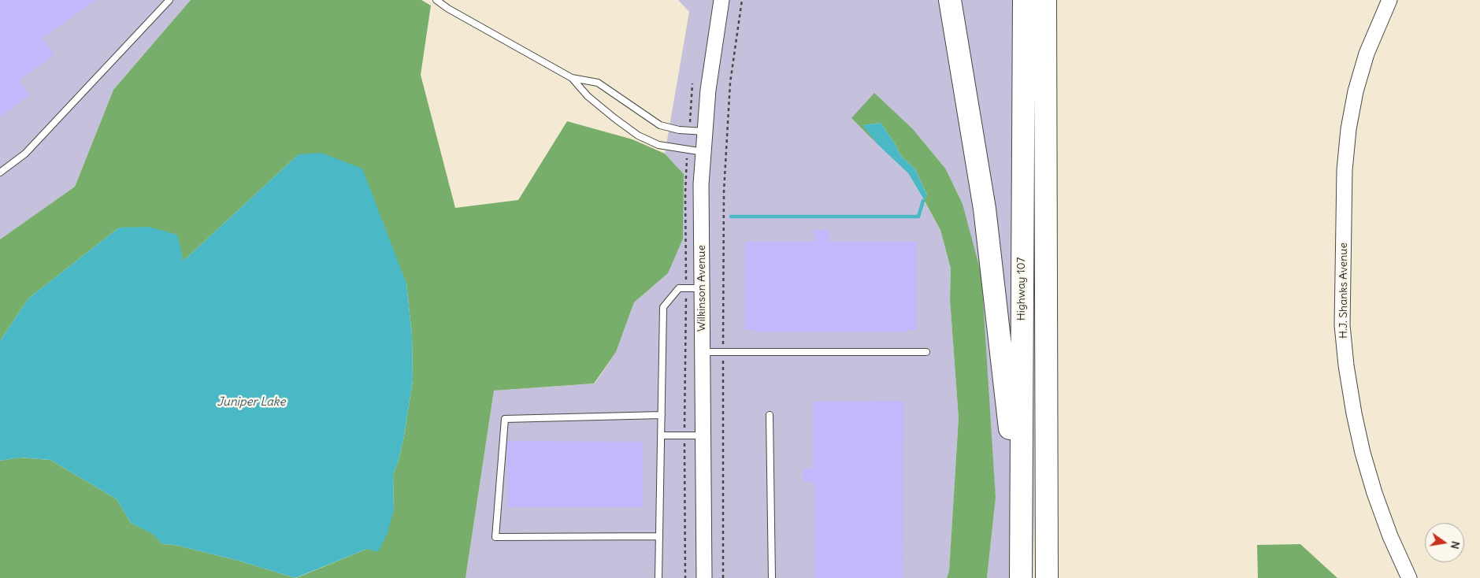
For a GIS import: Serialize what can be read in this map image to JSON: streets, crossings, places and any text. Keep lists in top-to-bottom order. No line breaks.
{"streets":{"highway":["Highway 107"],"street":["Wilkinson Avenue","H.J. Shanks Avenue"]},"water":["Juniper Lake"],"north":"right"}
